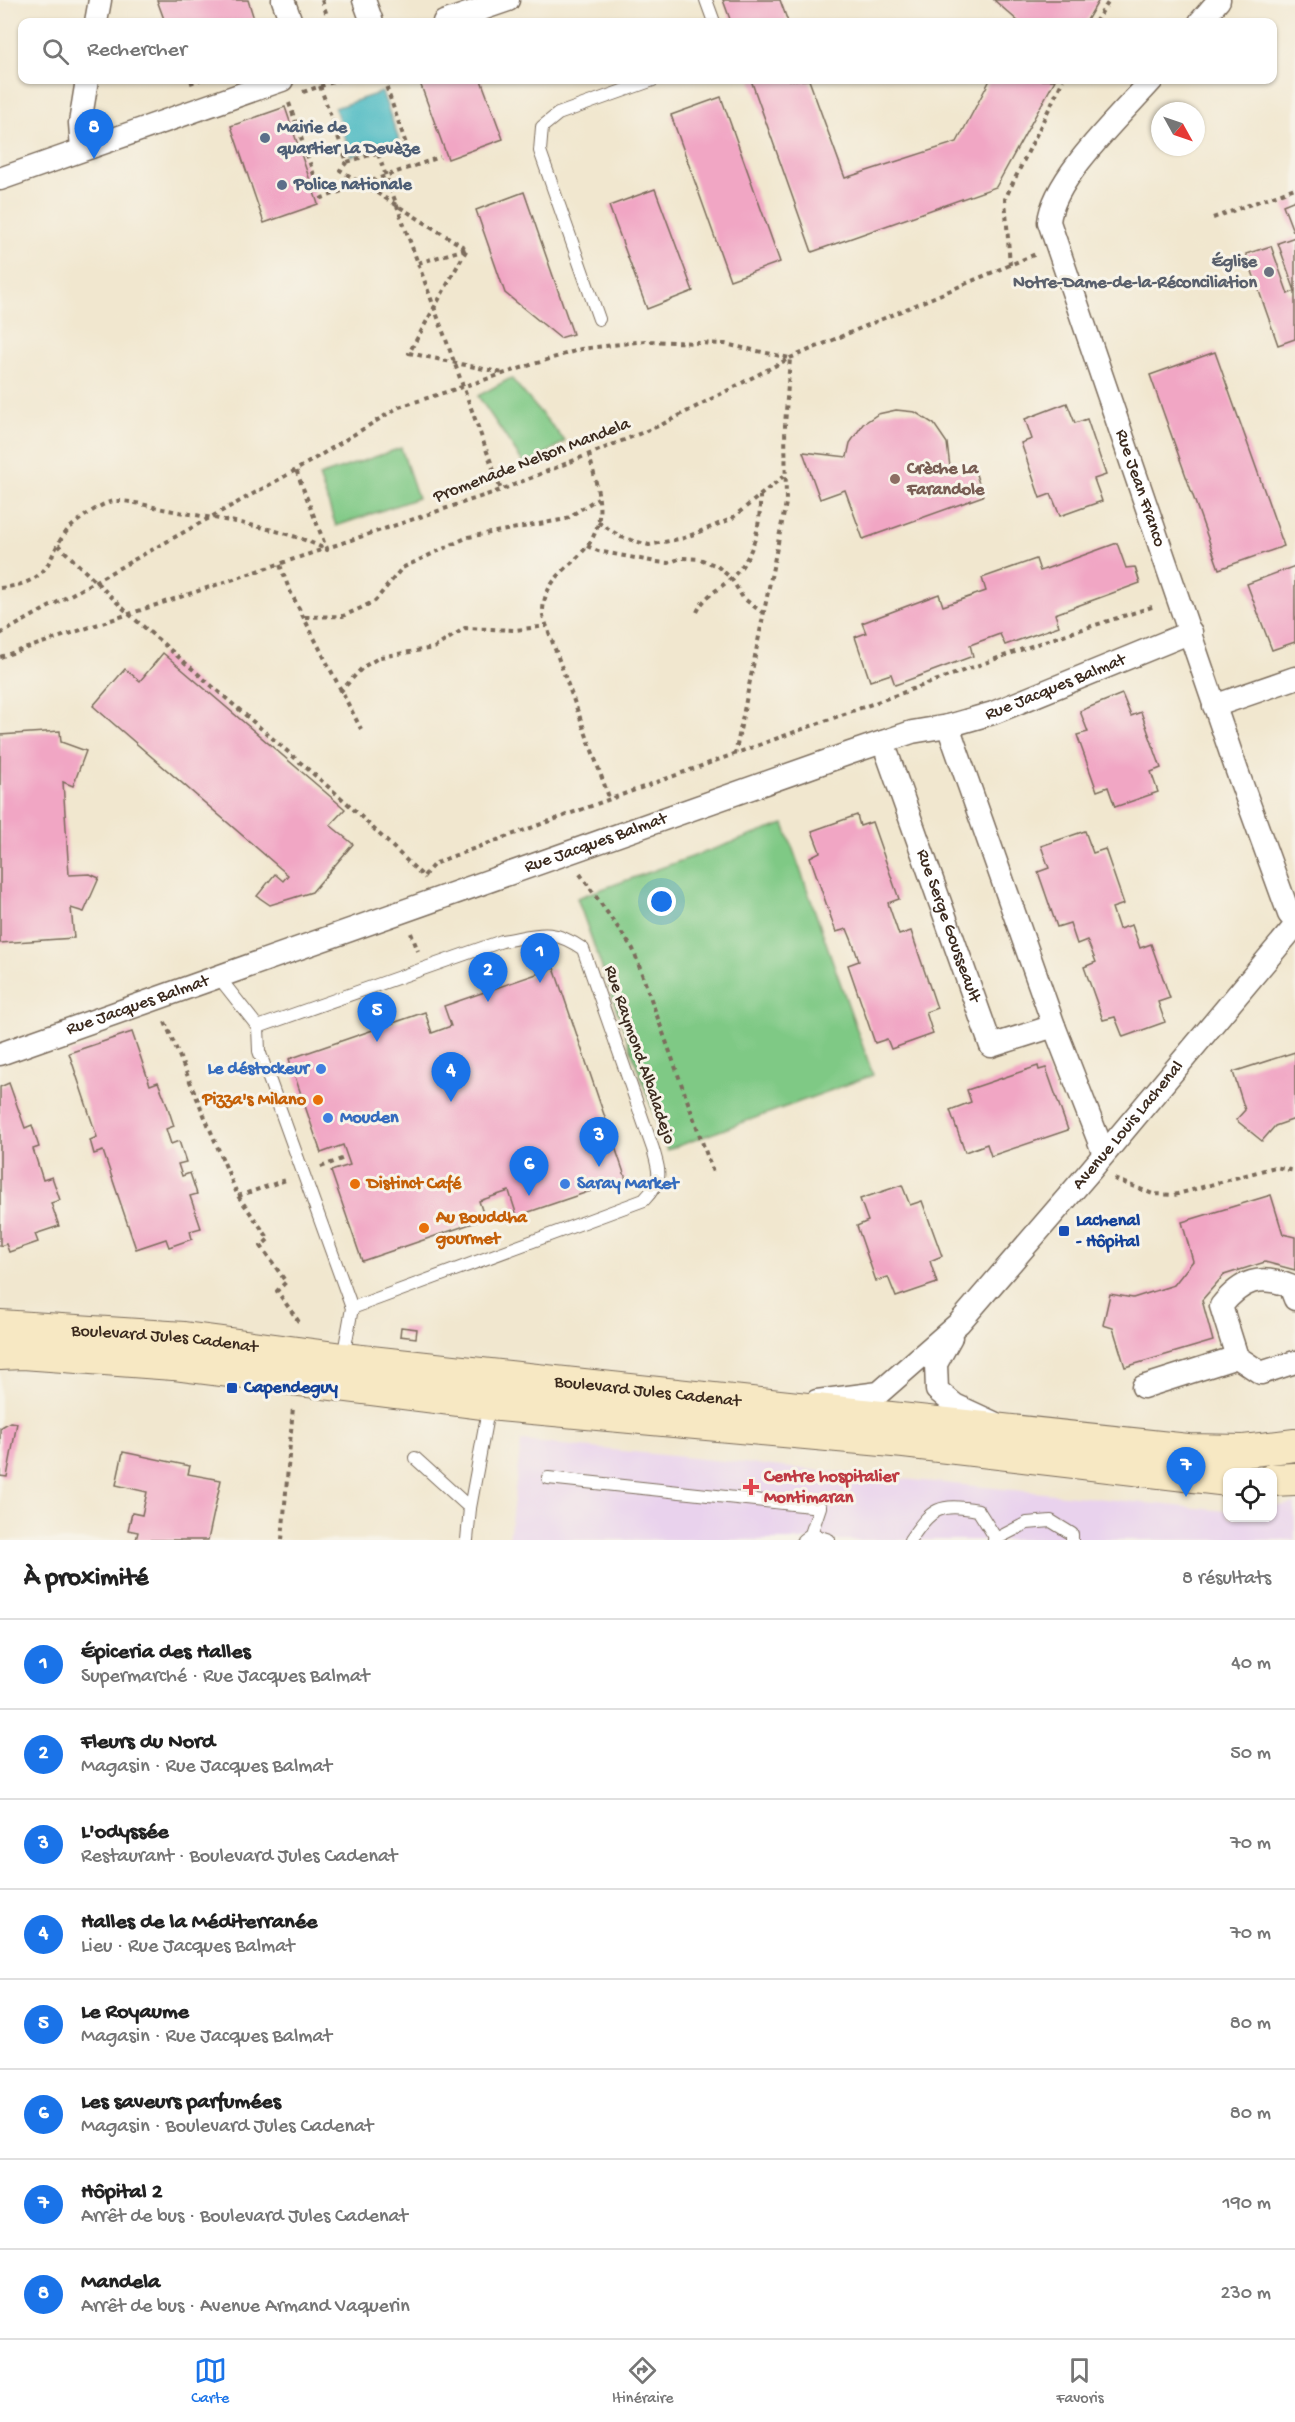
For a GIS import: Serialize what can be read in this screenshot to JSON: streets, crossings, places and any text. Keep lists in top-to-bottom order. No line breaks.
{"streets":{"street":["Rue Jean Franco","Rue Jacques Balmat","Rue Serge Gousseault","Avenue Louis Lachenal","Boulevard Jules Cadenat"],"lane":["Rue Raymond Albaladejo"],"path":["Promenade Nelson Mandela"]},"crossings":[["Promenade Nelson Mandela","Rue Jean Franco"],["Rue Jean Franco","Rue Jacques Balmat"],["Rue Jacques Balmat","Rue Serge Gousseault"],["Avenue Louis Lachenal","Boulevard Jules Cadenat"]],"places":{"other":["Mairie de quartier La Devèze","Police nationale","Église Notre-Dame-de-la-Réconciliation","Crèche La Farandole","Le déstockeur","Pizza's Milano","Mouden","Distinct Café","Saray Market","Au Bouddha gourmet"],"transit":["Lachenal - Hôpital","Capendeguy"],"health":["Centre hospitalier Montimaran"]},"north":"bottom right","page":{"search":"Rechercher","pins":["8","1","2","5","4","3","6","7"],"heading":["À proximité","8 résultats"],"list":[{"mark":"1","name":"Épiceria des Halles","note":"Supermarché · Rue Jacques Balmat","value":"40 m"},{"mark":"2","name":"Fleurs du Nord","note":"Magasin · Rue Jacques Balmat","value":"50 m"},{"mark":"3","name":"L'odyssée","note":"Restaurant · Boulevard Jules Cadenat","value":"70 m"},{"mark":"4","name":"Halles de la Méditerranée","note":"Lieu · Rue Jacques Balmat","value":"70 m"},{"mark":"5","name":"Le Royaume","note":"Magasin · Rue Jacques Balmat","value":"80 m"},{"mark":"6","name":"Les saveurs parfumées","note":"Magasin · Boulevard Jules Cadenat","value":"80 m"},{"mark":"7","name":"Hôpital 2","note":"Arrêt de bus · Boulevard Jules Cadenat","value":"190 m"},{"mark":"8","name":"Mandela","note":"Arrêt de bus · Avenue Armand Vaquerin","value":"230 m"}],"nav":["Carte","Itinéraire","Favoris"]}}
